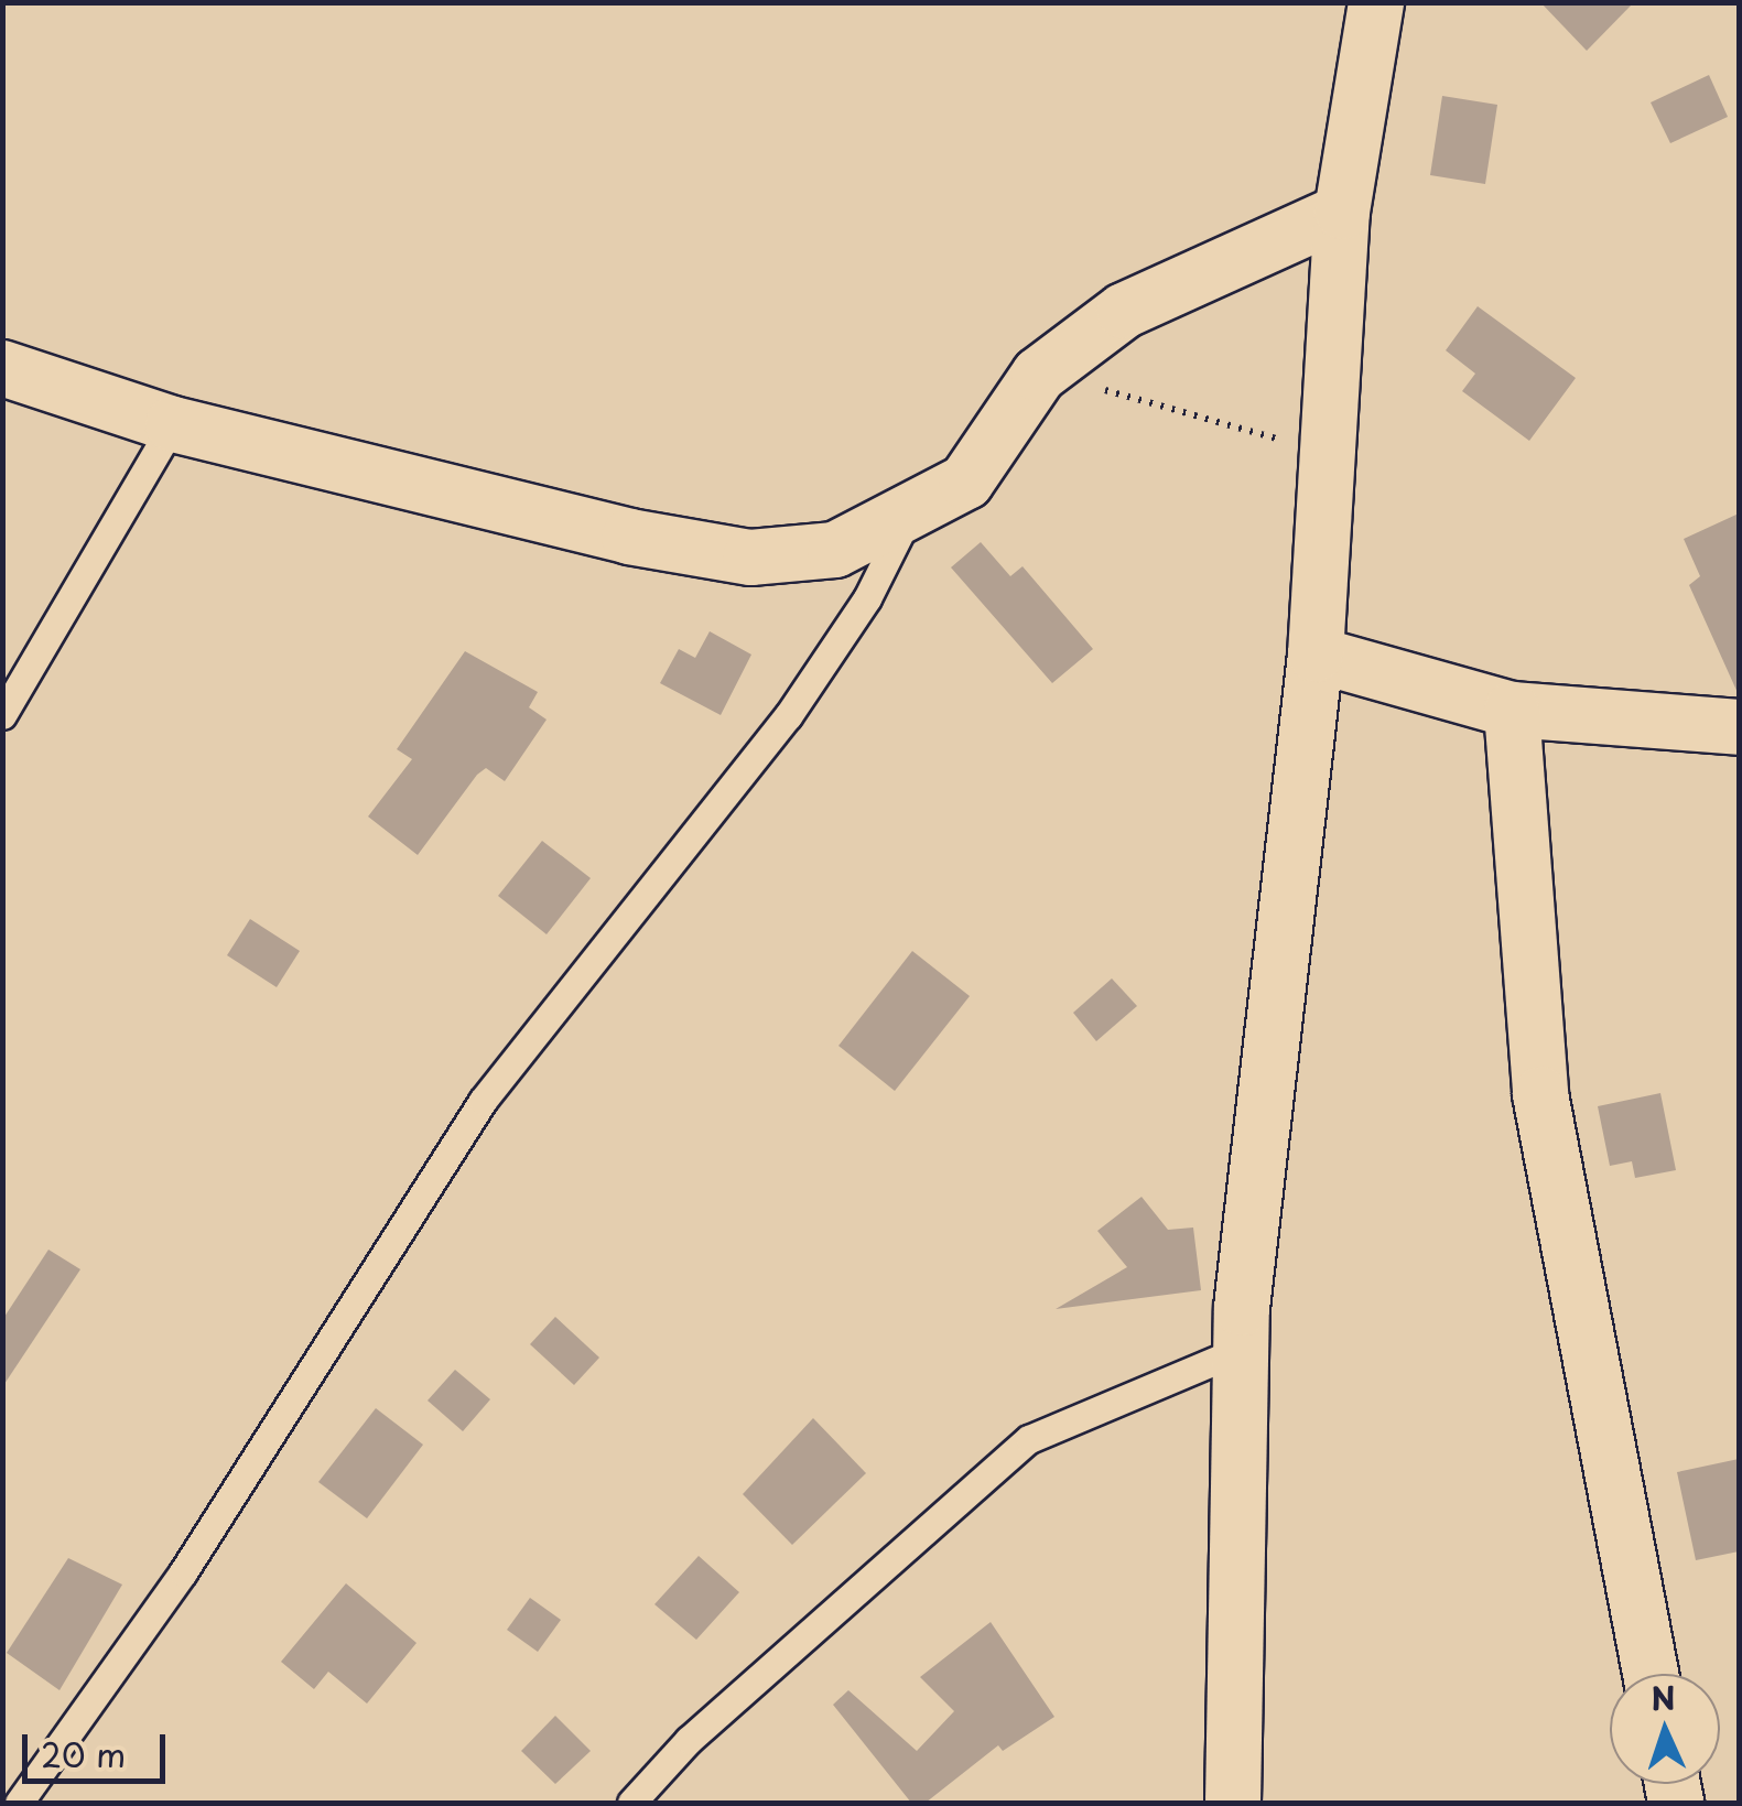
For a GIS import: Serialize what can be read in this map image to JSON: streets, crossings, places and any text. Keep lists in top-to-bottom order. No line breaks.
{"scale_bar":"20 m","north":"top"}
